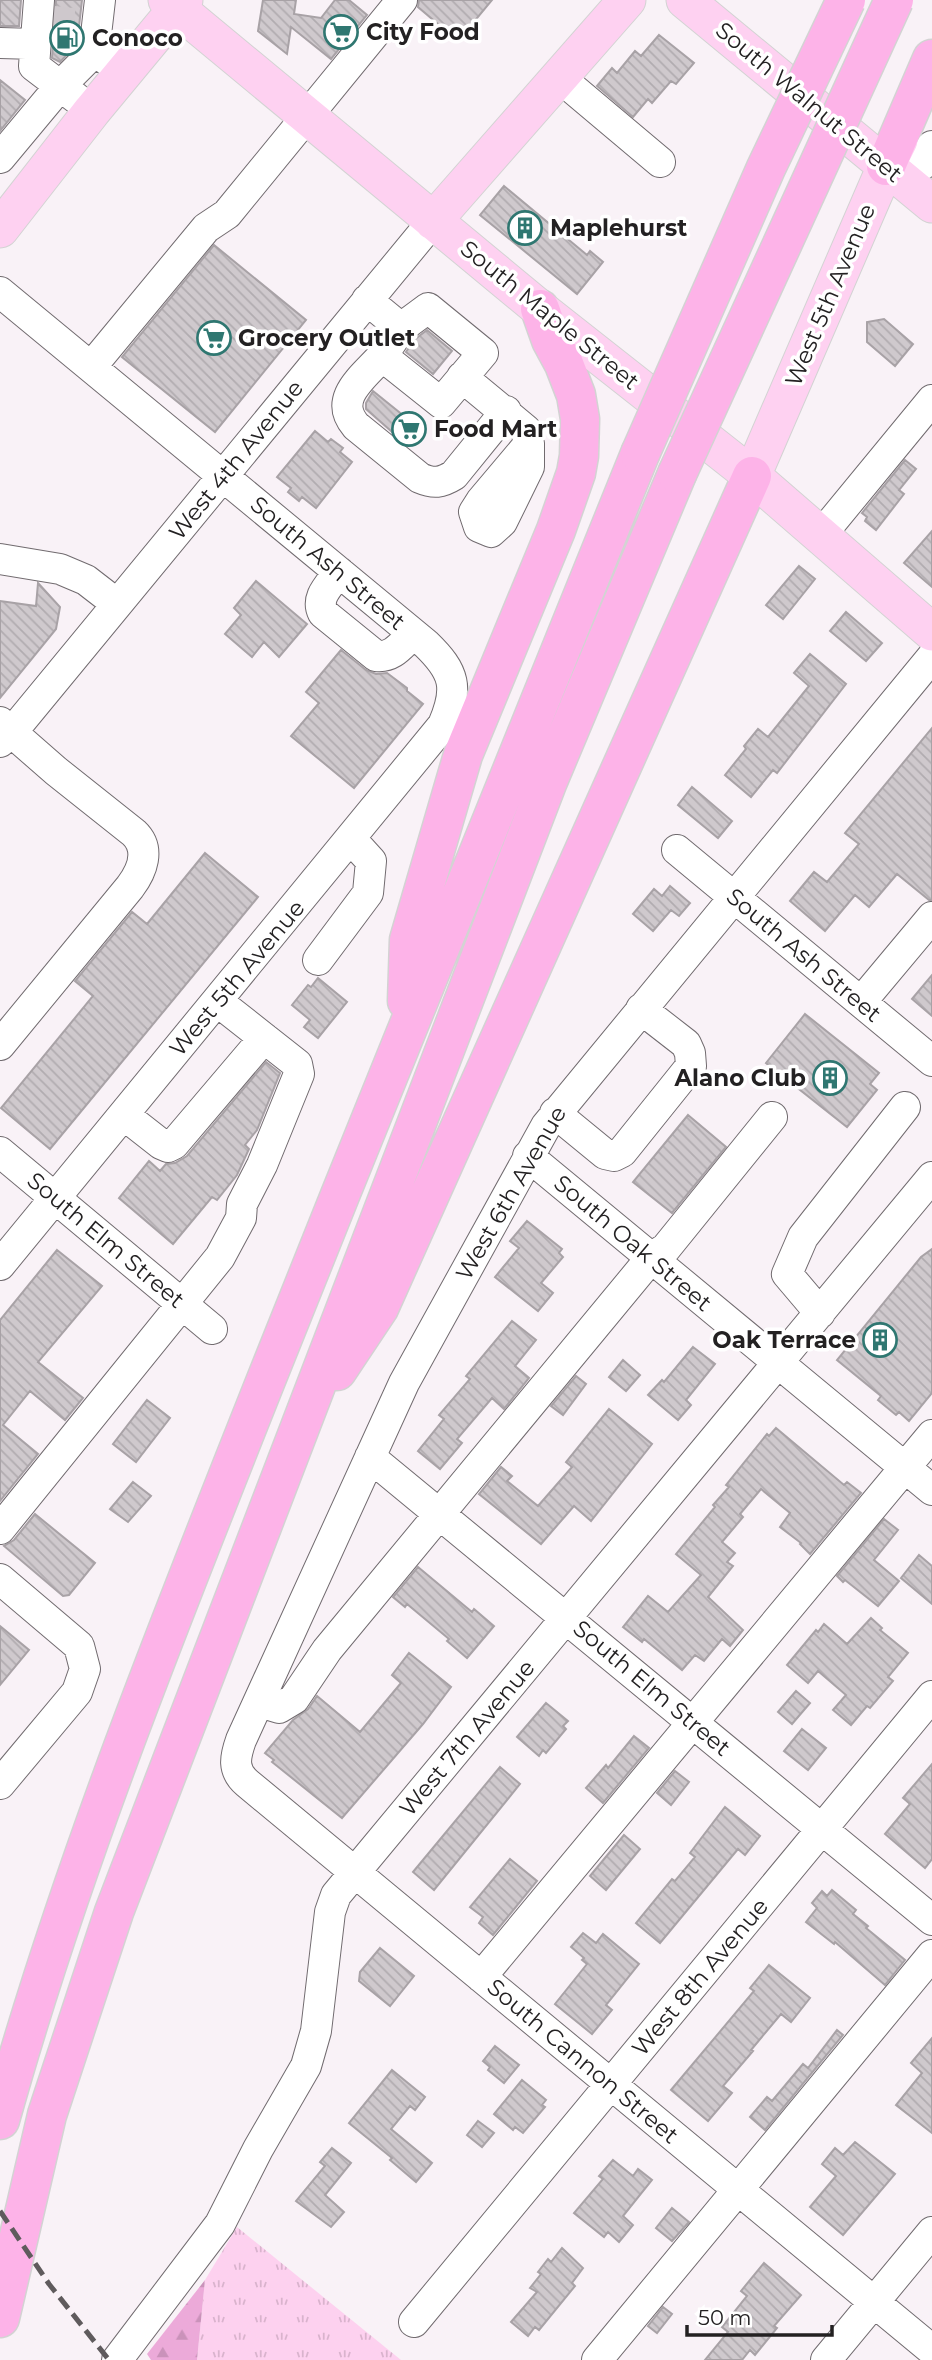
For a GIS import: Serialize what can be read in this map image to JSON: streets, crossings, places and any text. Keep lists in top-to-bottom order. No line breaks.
{"streets":{"main road":["South Walnut Street","West 5th Avenue","South Maple Street","West 4th Avenue"],"street":["South Ash Street","West 6th Avenue","South Elm Street","South Oak Street","West 7th Avenue","West 8th Avenue","South Cannon Street"]},"crossings":[["South Walnut Street","West 5th Avenue"],["West 5th Avenue","South Maple Street"],["West 5th Avenue","South Ash Street"],["West 5th Avenue","South Elm Street"],["South Maple Street","West 4th Avenue"],["West 4th Avenue","South Ash Street"],["South Ash Street","West 6th Avenue"],["West 6th Avenue","South Elm Street"],["West 6th Avenue","South Oak Street"],["West 6th Avenue","South Cannon Street"],["South Elm Street","West 7th Avenue"],["South Elm Street","West 8th Avenue"],["South Oak Street","West 7th Avenue"],["West 7th Avenue","South Cannon Street"],["West 8th Avenue","South Cannon Street"]],"places":{"supermarket":["City Food","Grocery Outlet","Food Mart"],"fuel station":["Conoco"],"building":["Maplehurst","Alano Club","Oak Terrace"]},"scale_bar":"50 m"}
